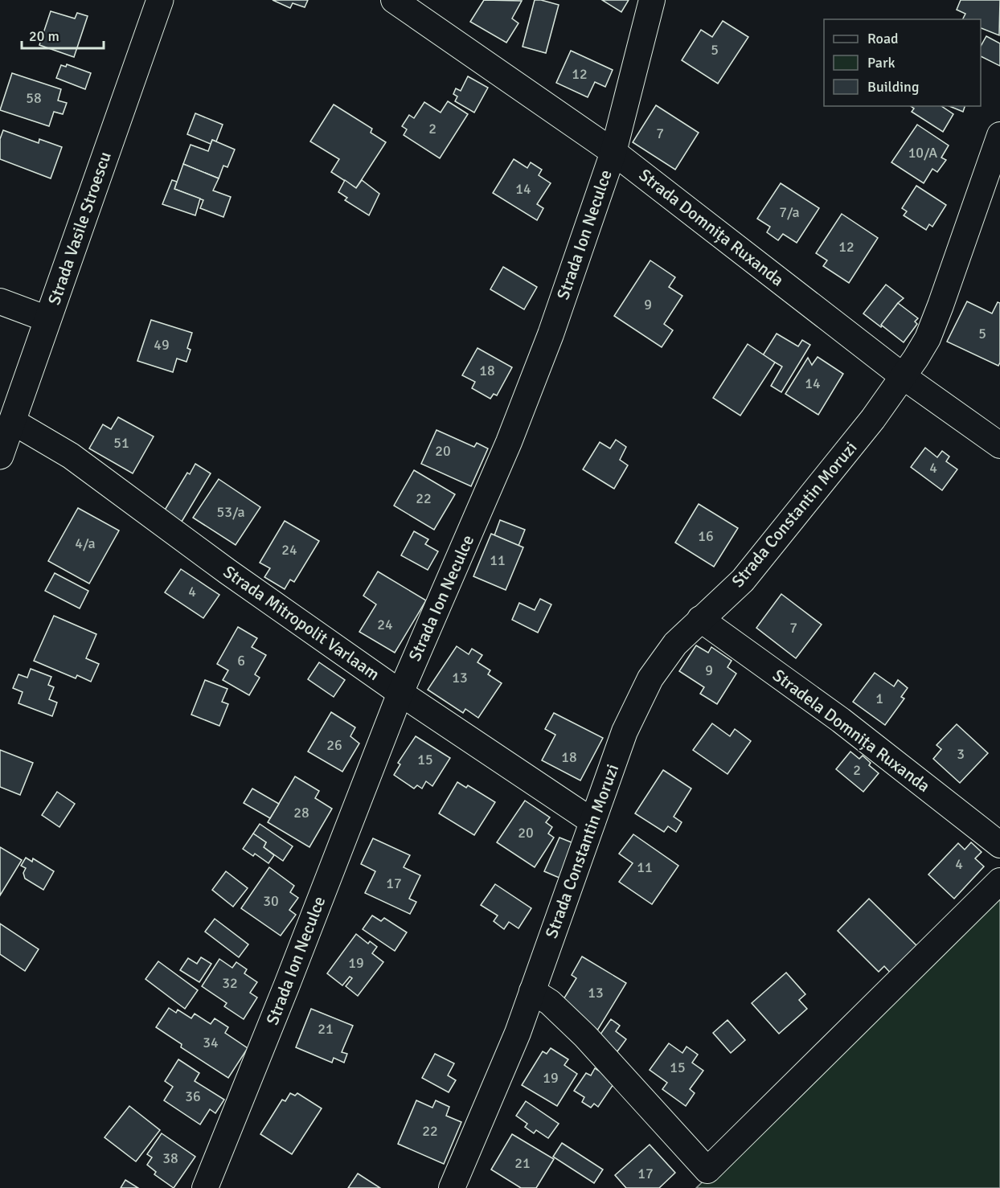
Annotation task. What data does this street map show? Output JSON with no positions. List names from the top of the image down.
{
  "streets": {
    "main road": ["Strada Vasile Stroescu"],
    "street": [
      "Strada Domnița Ruxanda",
      "Strada Ion Neculce",
      "Strada Constantin Moruzi",
      "Strada Mitropolit Varlaam",
      "Stradela Domnița Ruxanda"
    ]
  },
  "crossings": [
    ["Strada Domnița Ruxanda", "Strada Ion Neculce"],
    ["Strada Domnița Ruxanda", "Strada Constantin Moruzi"],
    ["Strada Vasile Stroescu", "Strada Mitropolit Varlaam"],
    ["Strada Ion Neculce", "Strada Mitropolit Varlaam"],
    ["Strada Constantin Moruzi", "Strada Mitropolit Varlaam"],
    ["Strada Constantin Moruzi", "Stradela Domnița Ruxanda"]
  ],
  "house_numbers": [
    "5",
    "12",
    "58",
    "2",
    "7",
    "10/A",
    "14",
    "7/a",
    "12",
    "9",
    "5",
    "49",
    "18",
    "14",
    "51",
    "20",
    "4",
    "22",
    "53/a",
    "16",
    "4/a",
    "24",
    "11",
    "4",
    "24",
    "7",
    "6",
    "9",
    "13",
    "1",
    "26",
    "3",
    "18",
    "15",
    "2",
    "28",
    "20",
    "4",
    "11",
    "17",
    "30",
    "19",
    "32",
    "13",
    "21",
    "34",
    "15",
    "19",
    "36",
    "22",
    "38",
    "21",
    "17"
  ],
  "legend": ["Road", "Park", "Building"],
  "scale_bar": "20 m"
}
